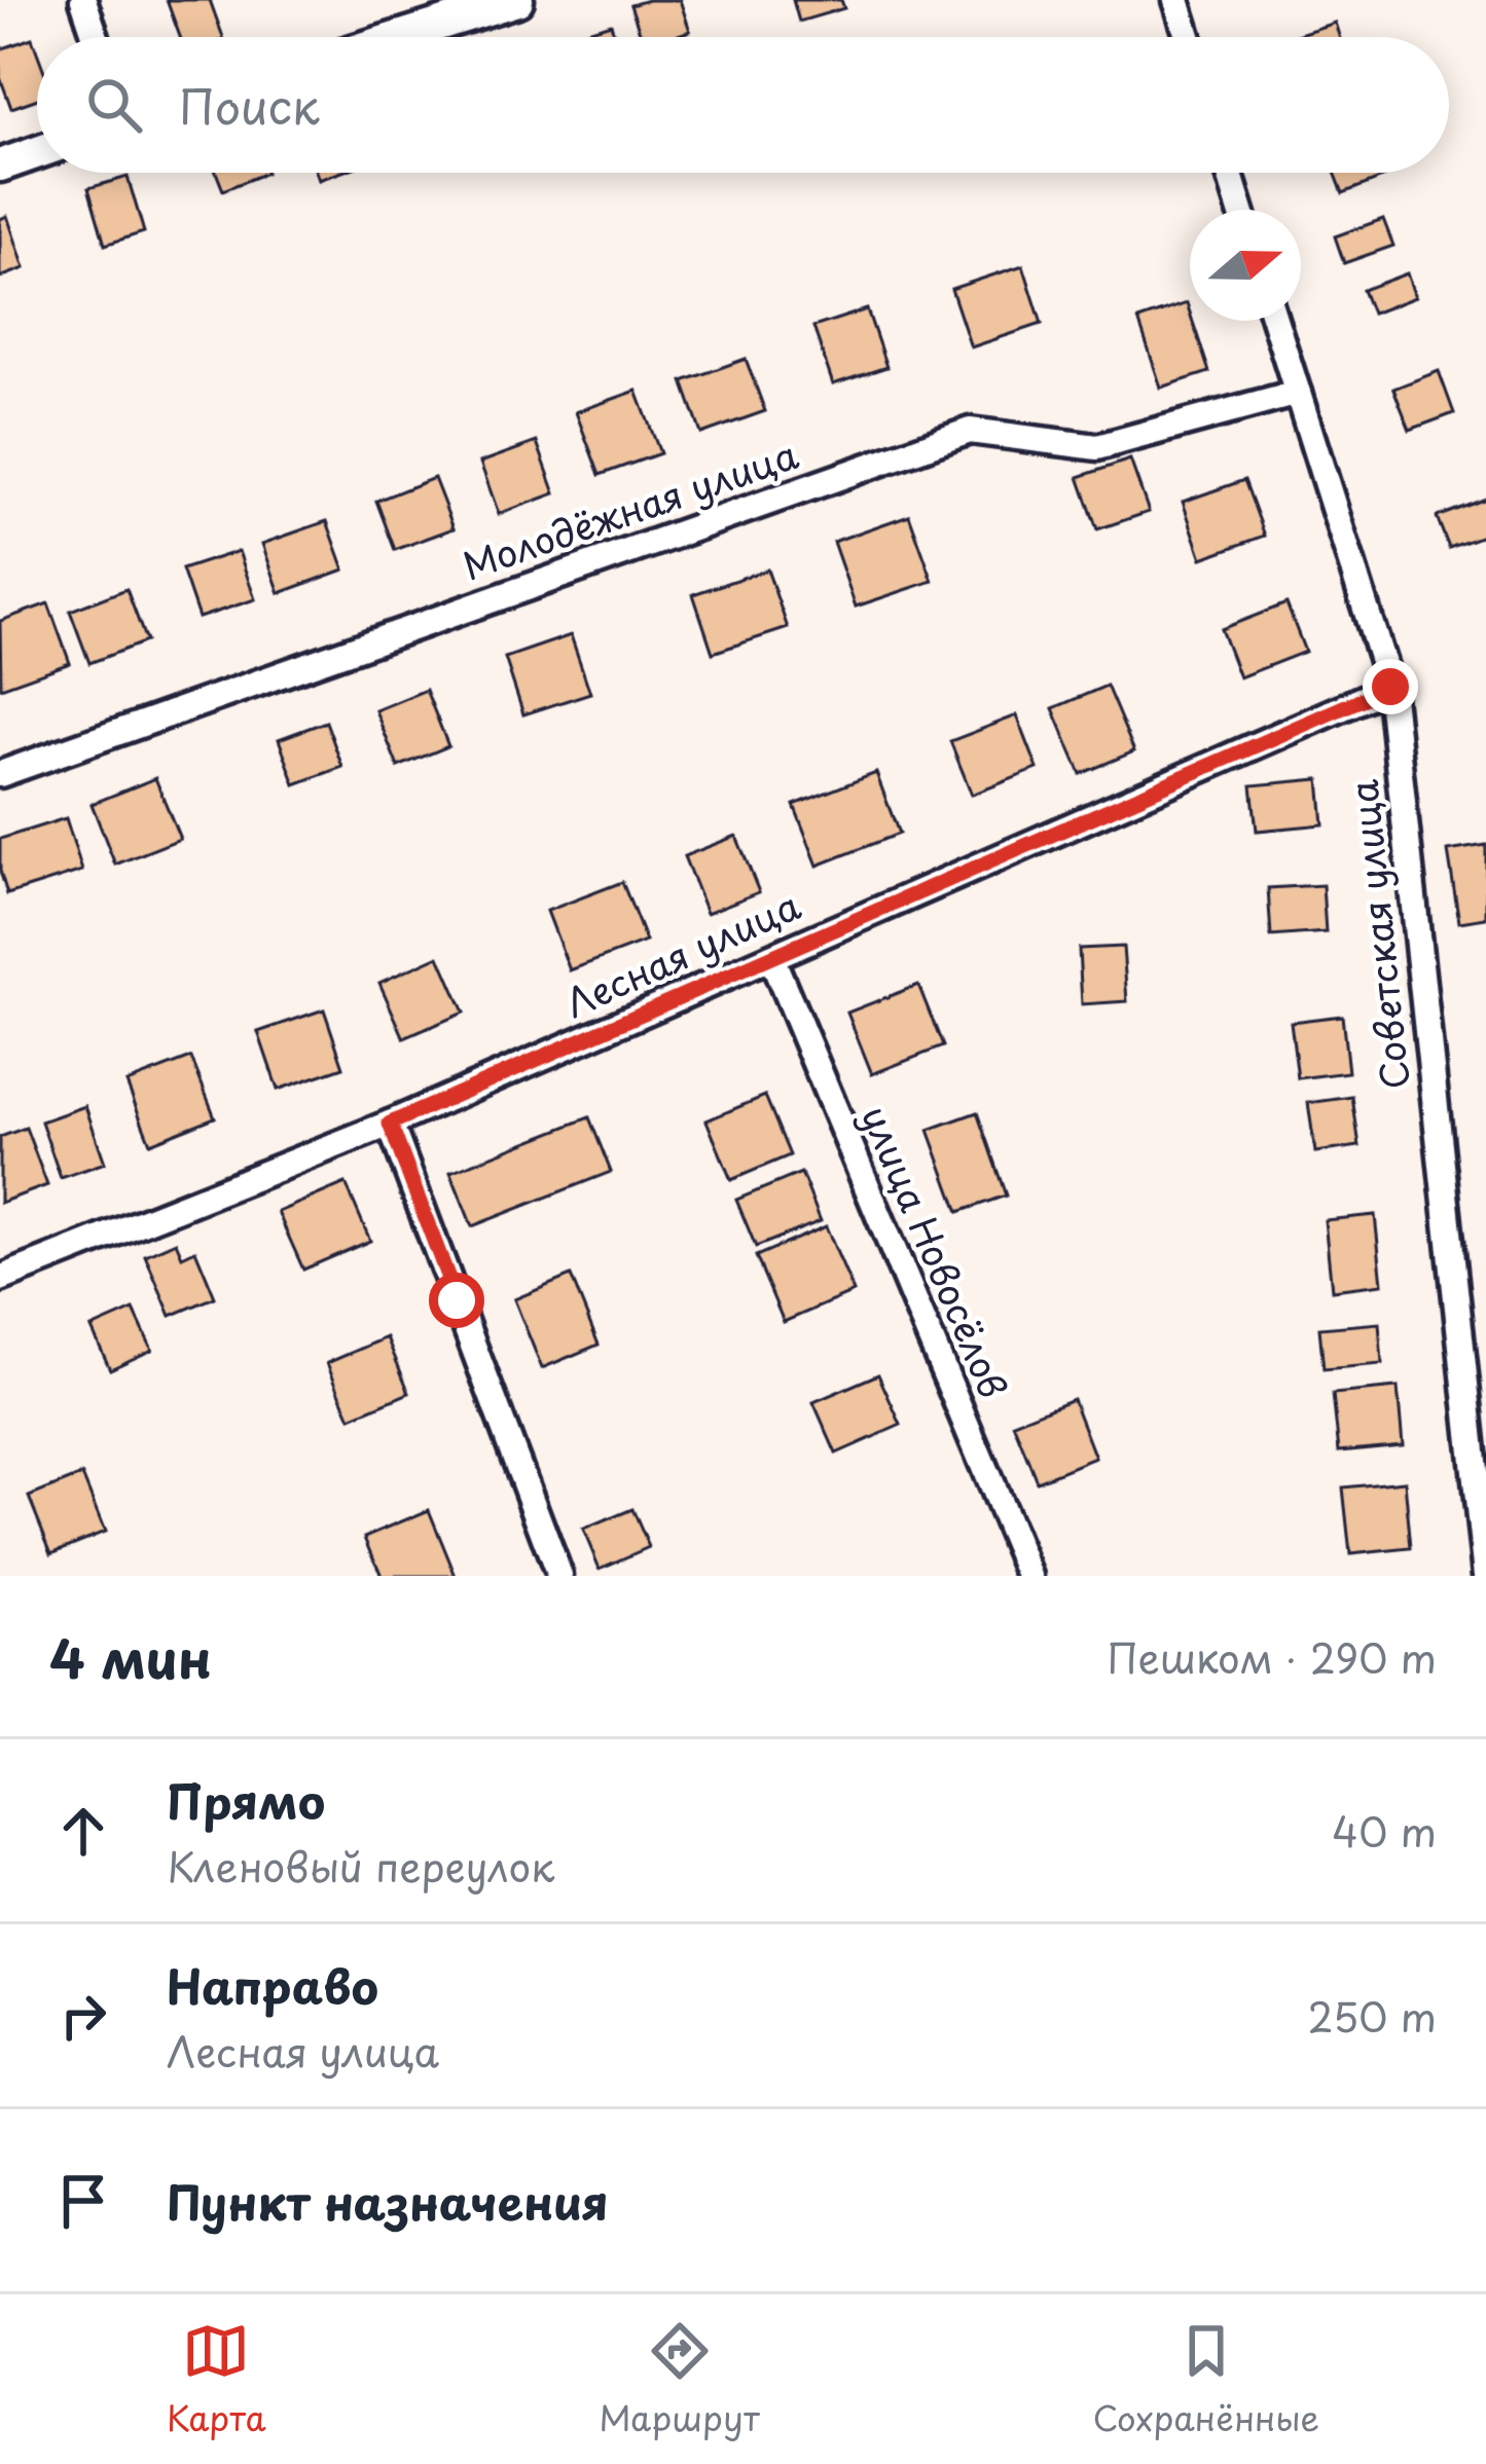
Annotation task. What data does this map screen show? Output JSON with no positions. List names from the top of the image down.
{
  "streets": {
    "street": [
      "Молодёжная улица",
      "Советская улица",
      "Лесная улица",
      "улица Новосёлов"
    ]
  },
  "crossings": [
    ["Молодёжная улица", "Советская улица"],
    ["Советская улица", "Лесная улица"],
    ["Лесная улица", "улица Новосёлов"]
  ],
  "north": "right",
  "page": {
    "search": "Поиск",
    "heading": ["4 мин", "Пешком · 290 m"],
    "list": [
      ["Прямо", "Кленовый переулок", "40 m"],
      ["Направо", "Лесная улица", "250 m"],
      "Пункт назначения"
    ],
    "nav": ["Карта", "Маршрут", "Сохранённые"]
  }
}
